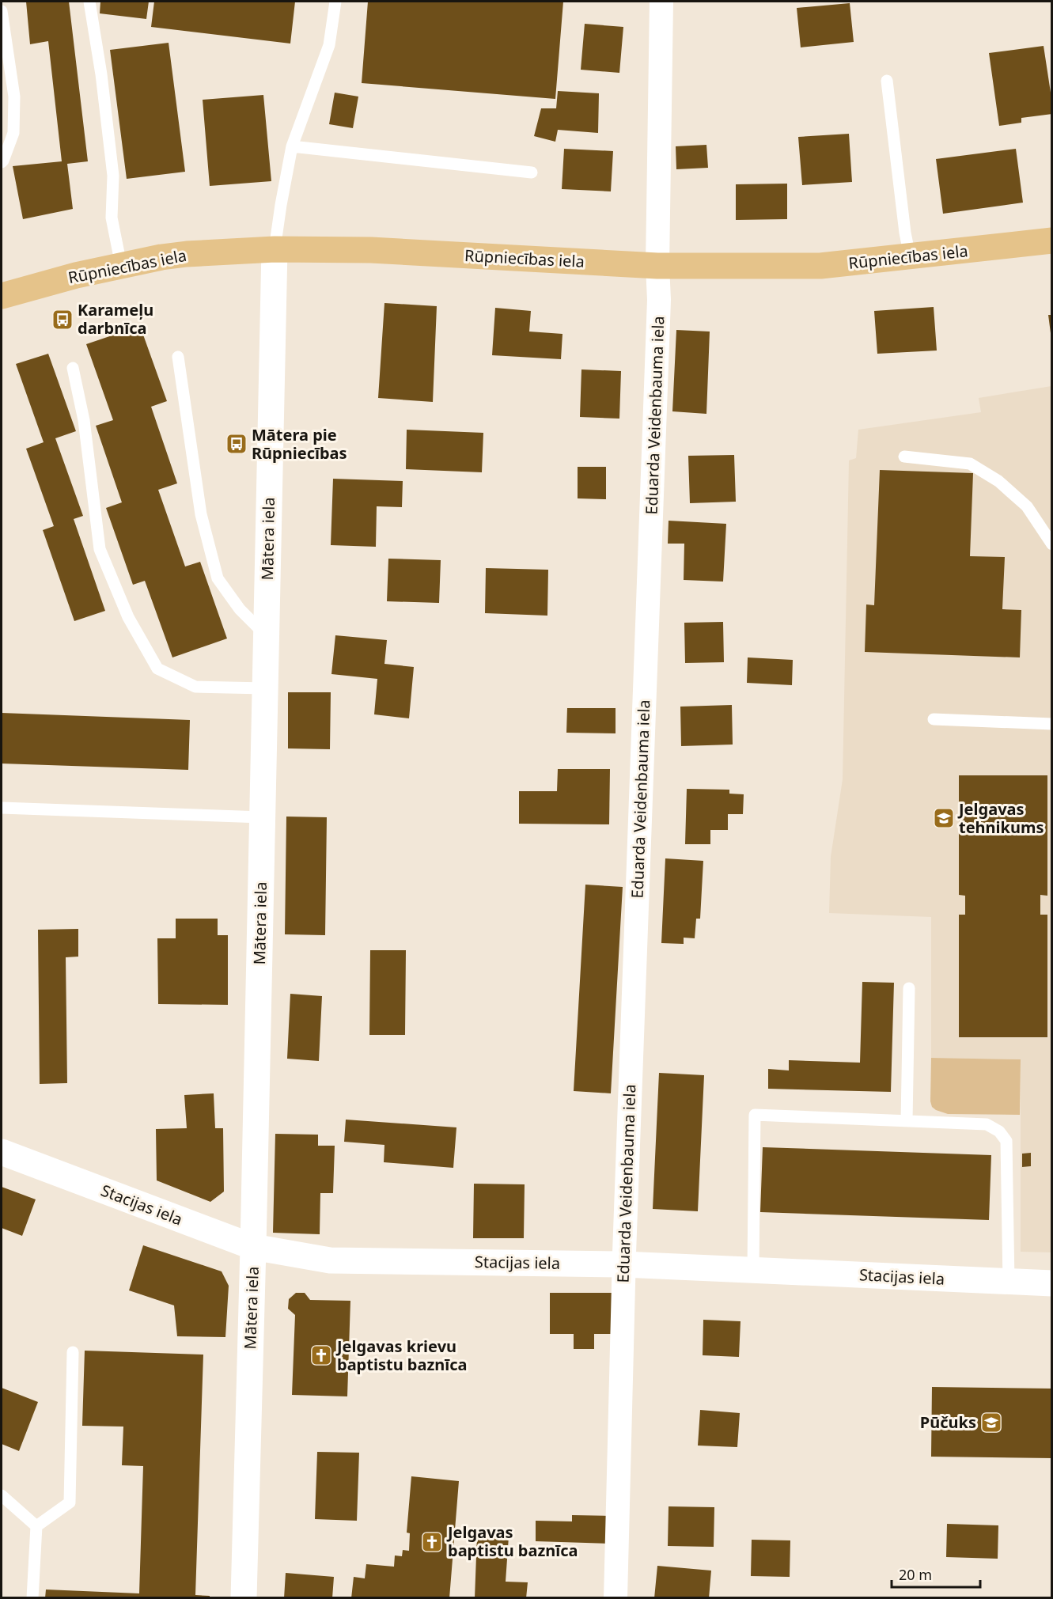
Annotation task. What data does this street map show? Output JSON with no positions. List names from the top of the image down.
{
  "streets": {
    "main road": ["Rūpniecības iela"],
    "street": ["Eduarda Veidenbauma iela", "Mātera iela", "Stacijas iela"]
  },
  "crossings": [
    ["Rūpniecības iela", "Eduarda Veidenbauma iela"],
    ["Rūpniecības iela", "Mātera iela"],
    ["Eduarda Veidenbauma iela", "Stacijas iela"],
    ["Mātera iela", "Stacijas iela"]
  ],
  "places": {
    "bus stop": ["Karameļu darbnīca", "Mātera pie Rūpniecības"],
    "school or university": ["Jelgavas tehnikums", "Pūčuks"],
    "church": ["Jelgavas krievu baptistu baznīca", "Jelgavas baptistu baznīca"]
  },
  "scale_bar": "20 m"
}
